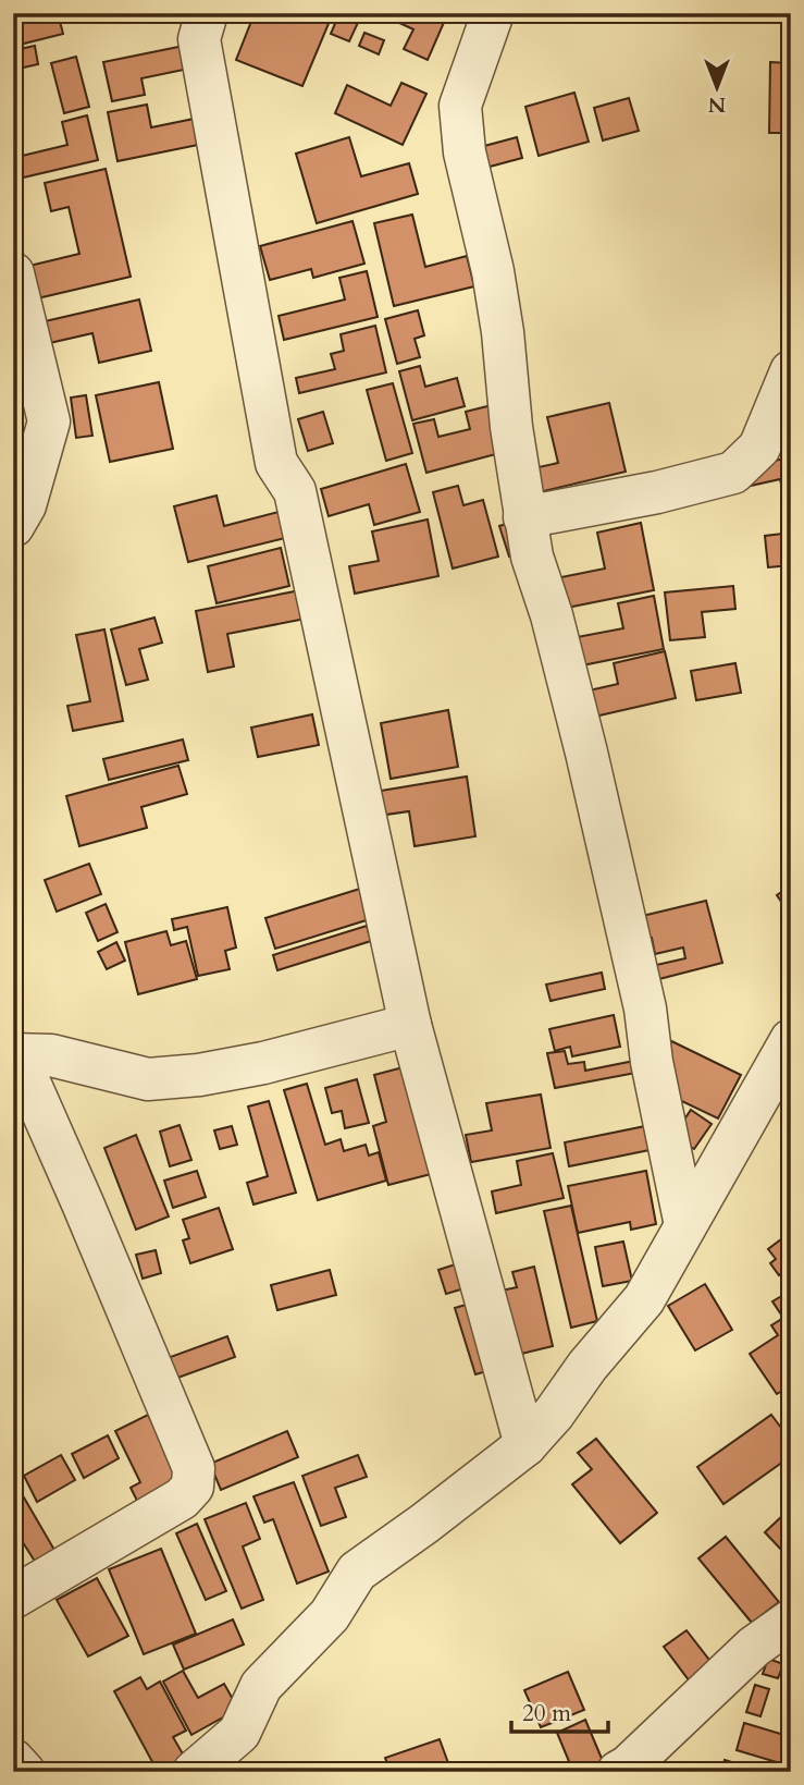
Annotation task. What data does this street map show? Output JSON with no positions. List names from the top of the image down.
{
  "scale_bar": "20 m",
  "north": "bottom"
}
